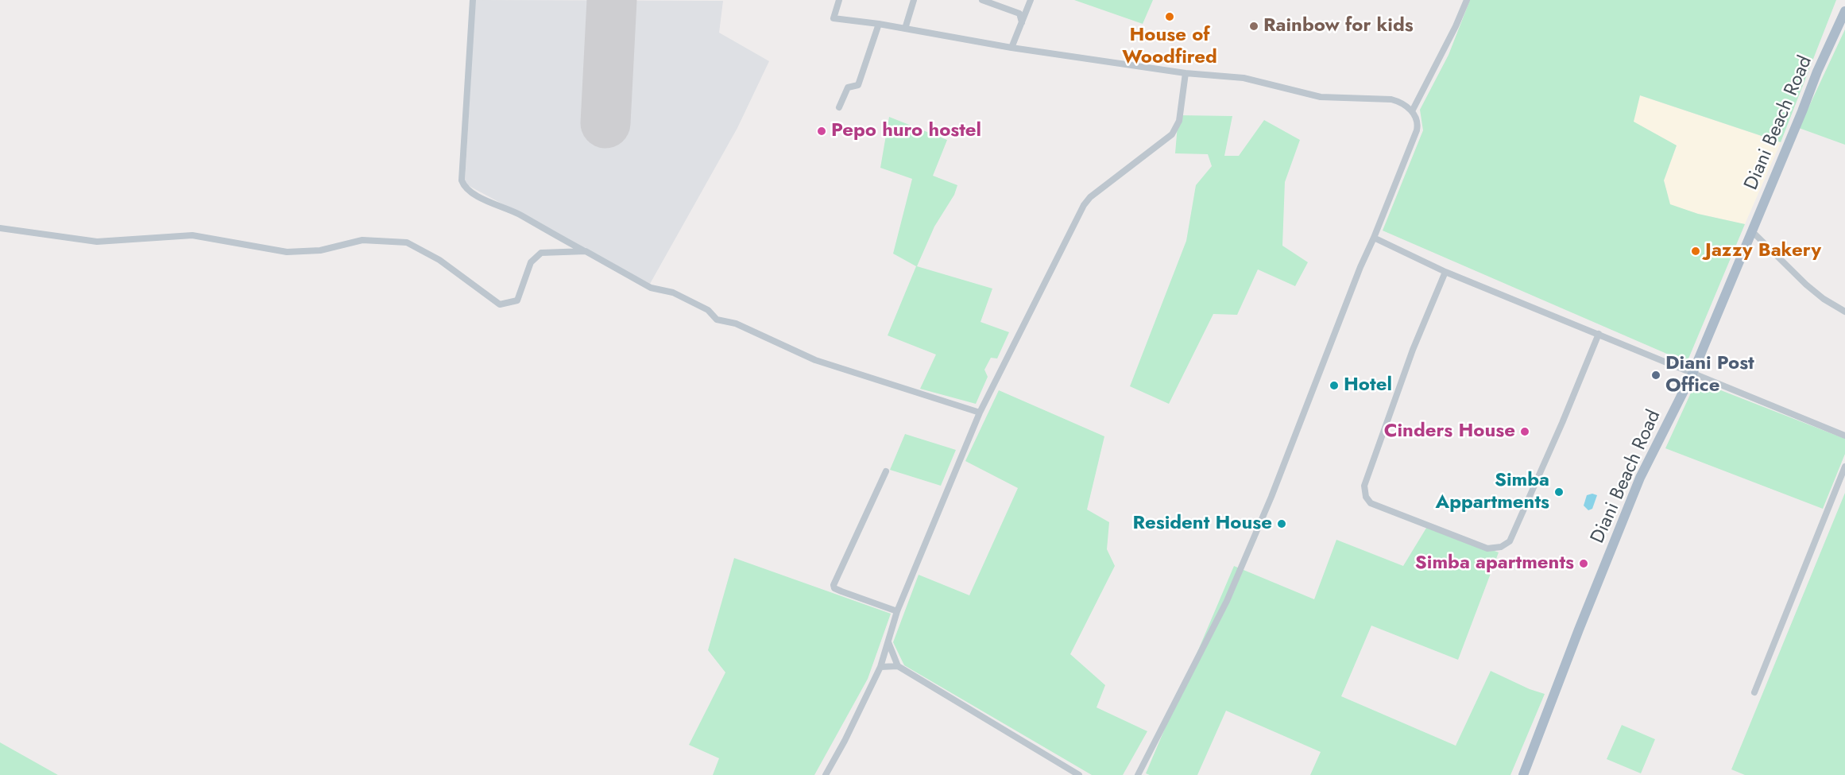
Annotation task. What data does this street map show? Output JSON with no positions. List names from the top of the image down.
{
  "streets": {
    "main road": ["Diani Beach Road"]
  },
  "places": [
    "House of Woodfired",
    "Rainbow for kids",
    "Pepo huro hostel",
    "Jazzy Bakery",
    "Diani Post Office",
    "Hotel",
    "Cinders House",
    "Simba Appartments",
    "Resident House",
    "Simba apartments"
  ]
}
